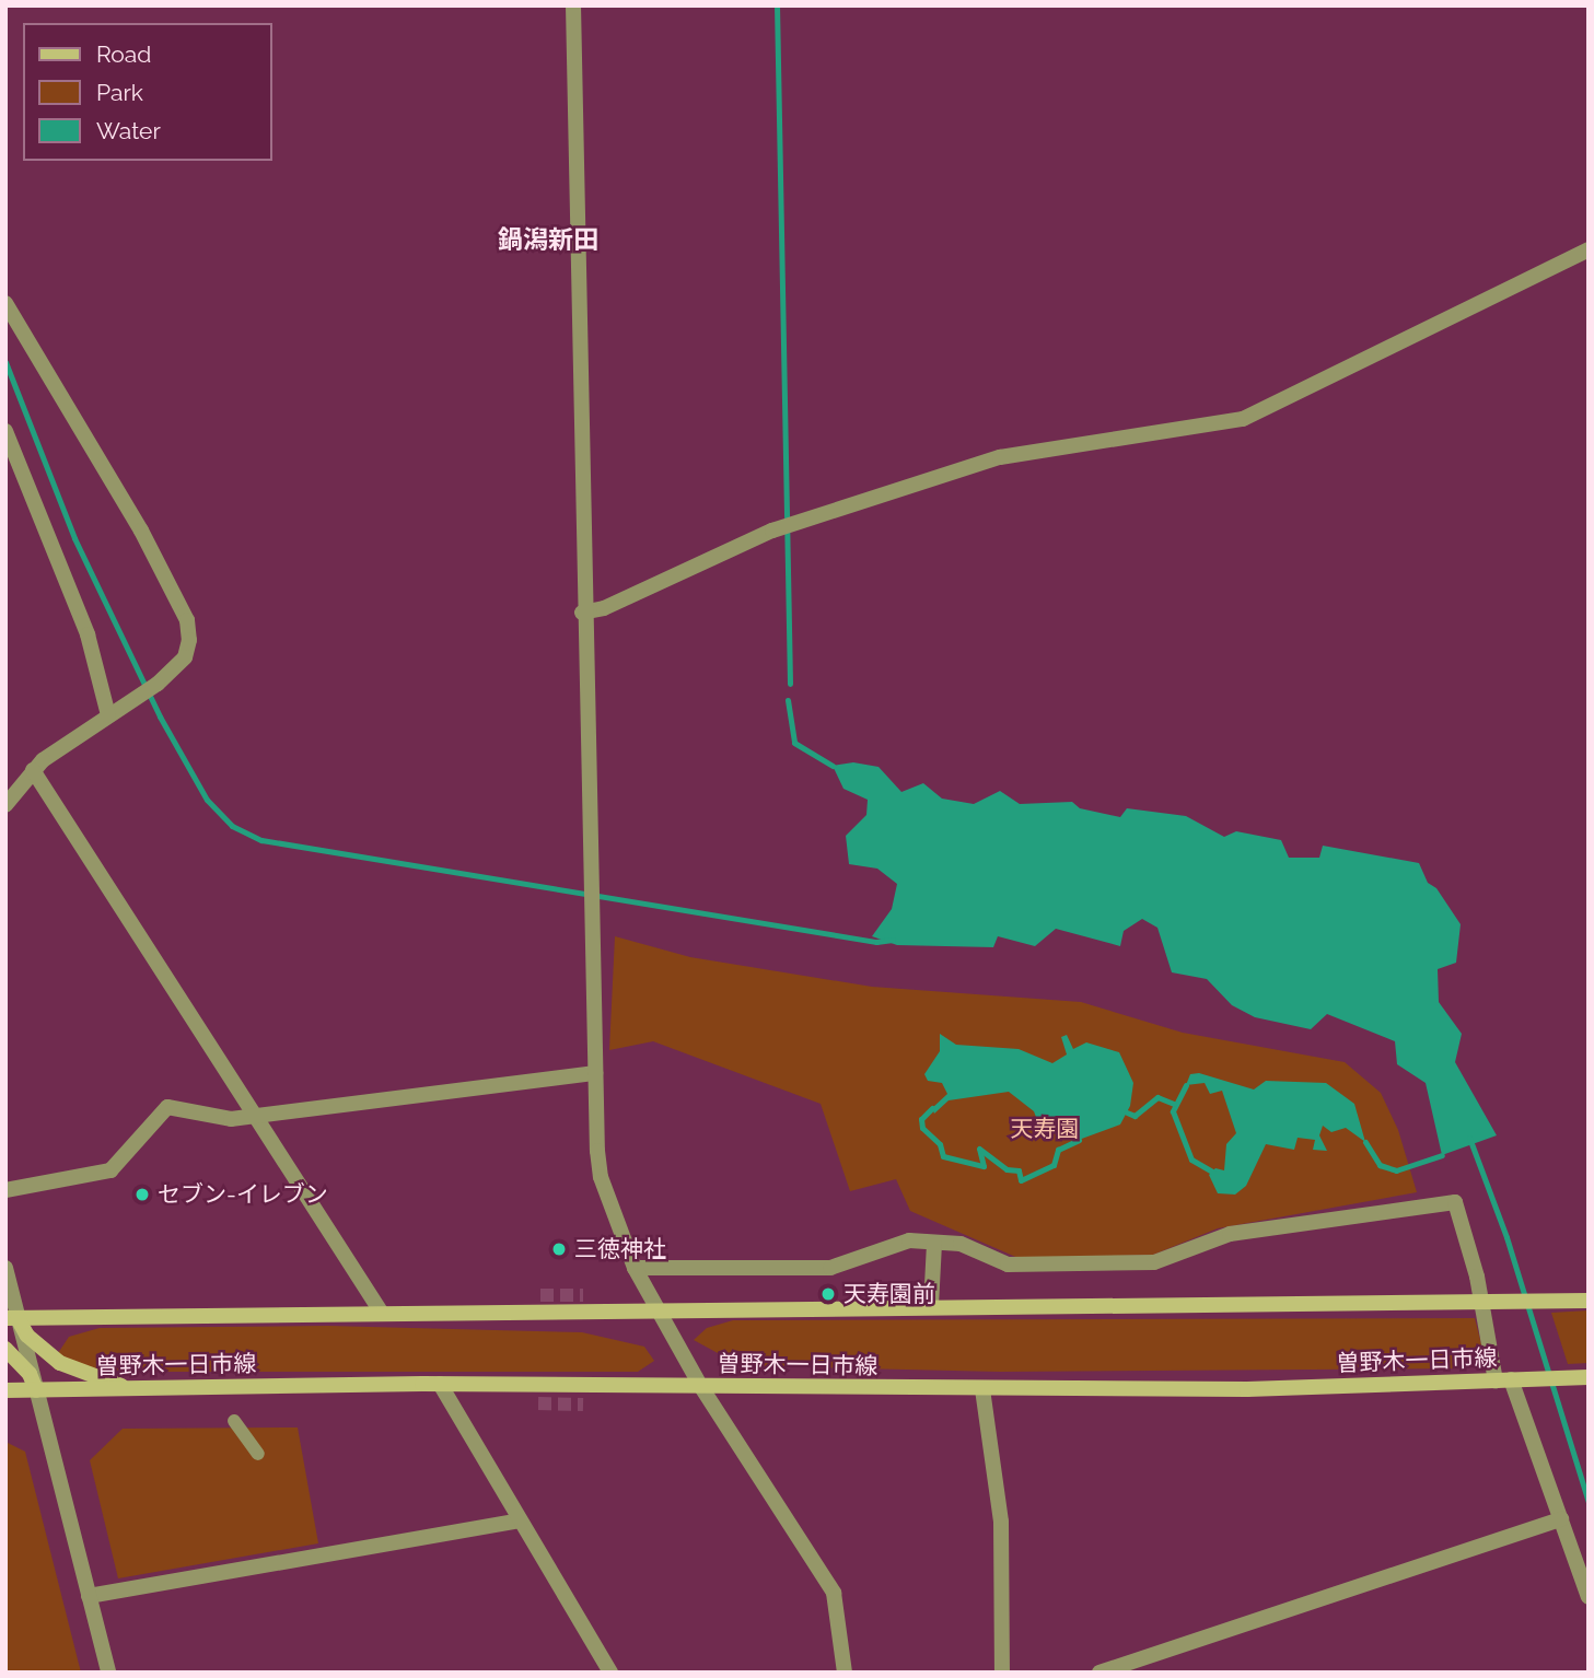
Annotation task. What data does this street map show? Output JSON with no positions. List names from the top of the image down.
{
  "streets": {
    "main road": ["曽野木一日市線"]
  },
  "districts": ["鍋潟新田"],
  "parks": ["天寿園"],
  "places": ["セブン-イレブン", "三徳神社", "天寿園前"],
  "legend": ["Road", "Park", "Water"]
}
